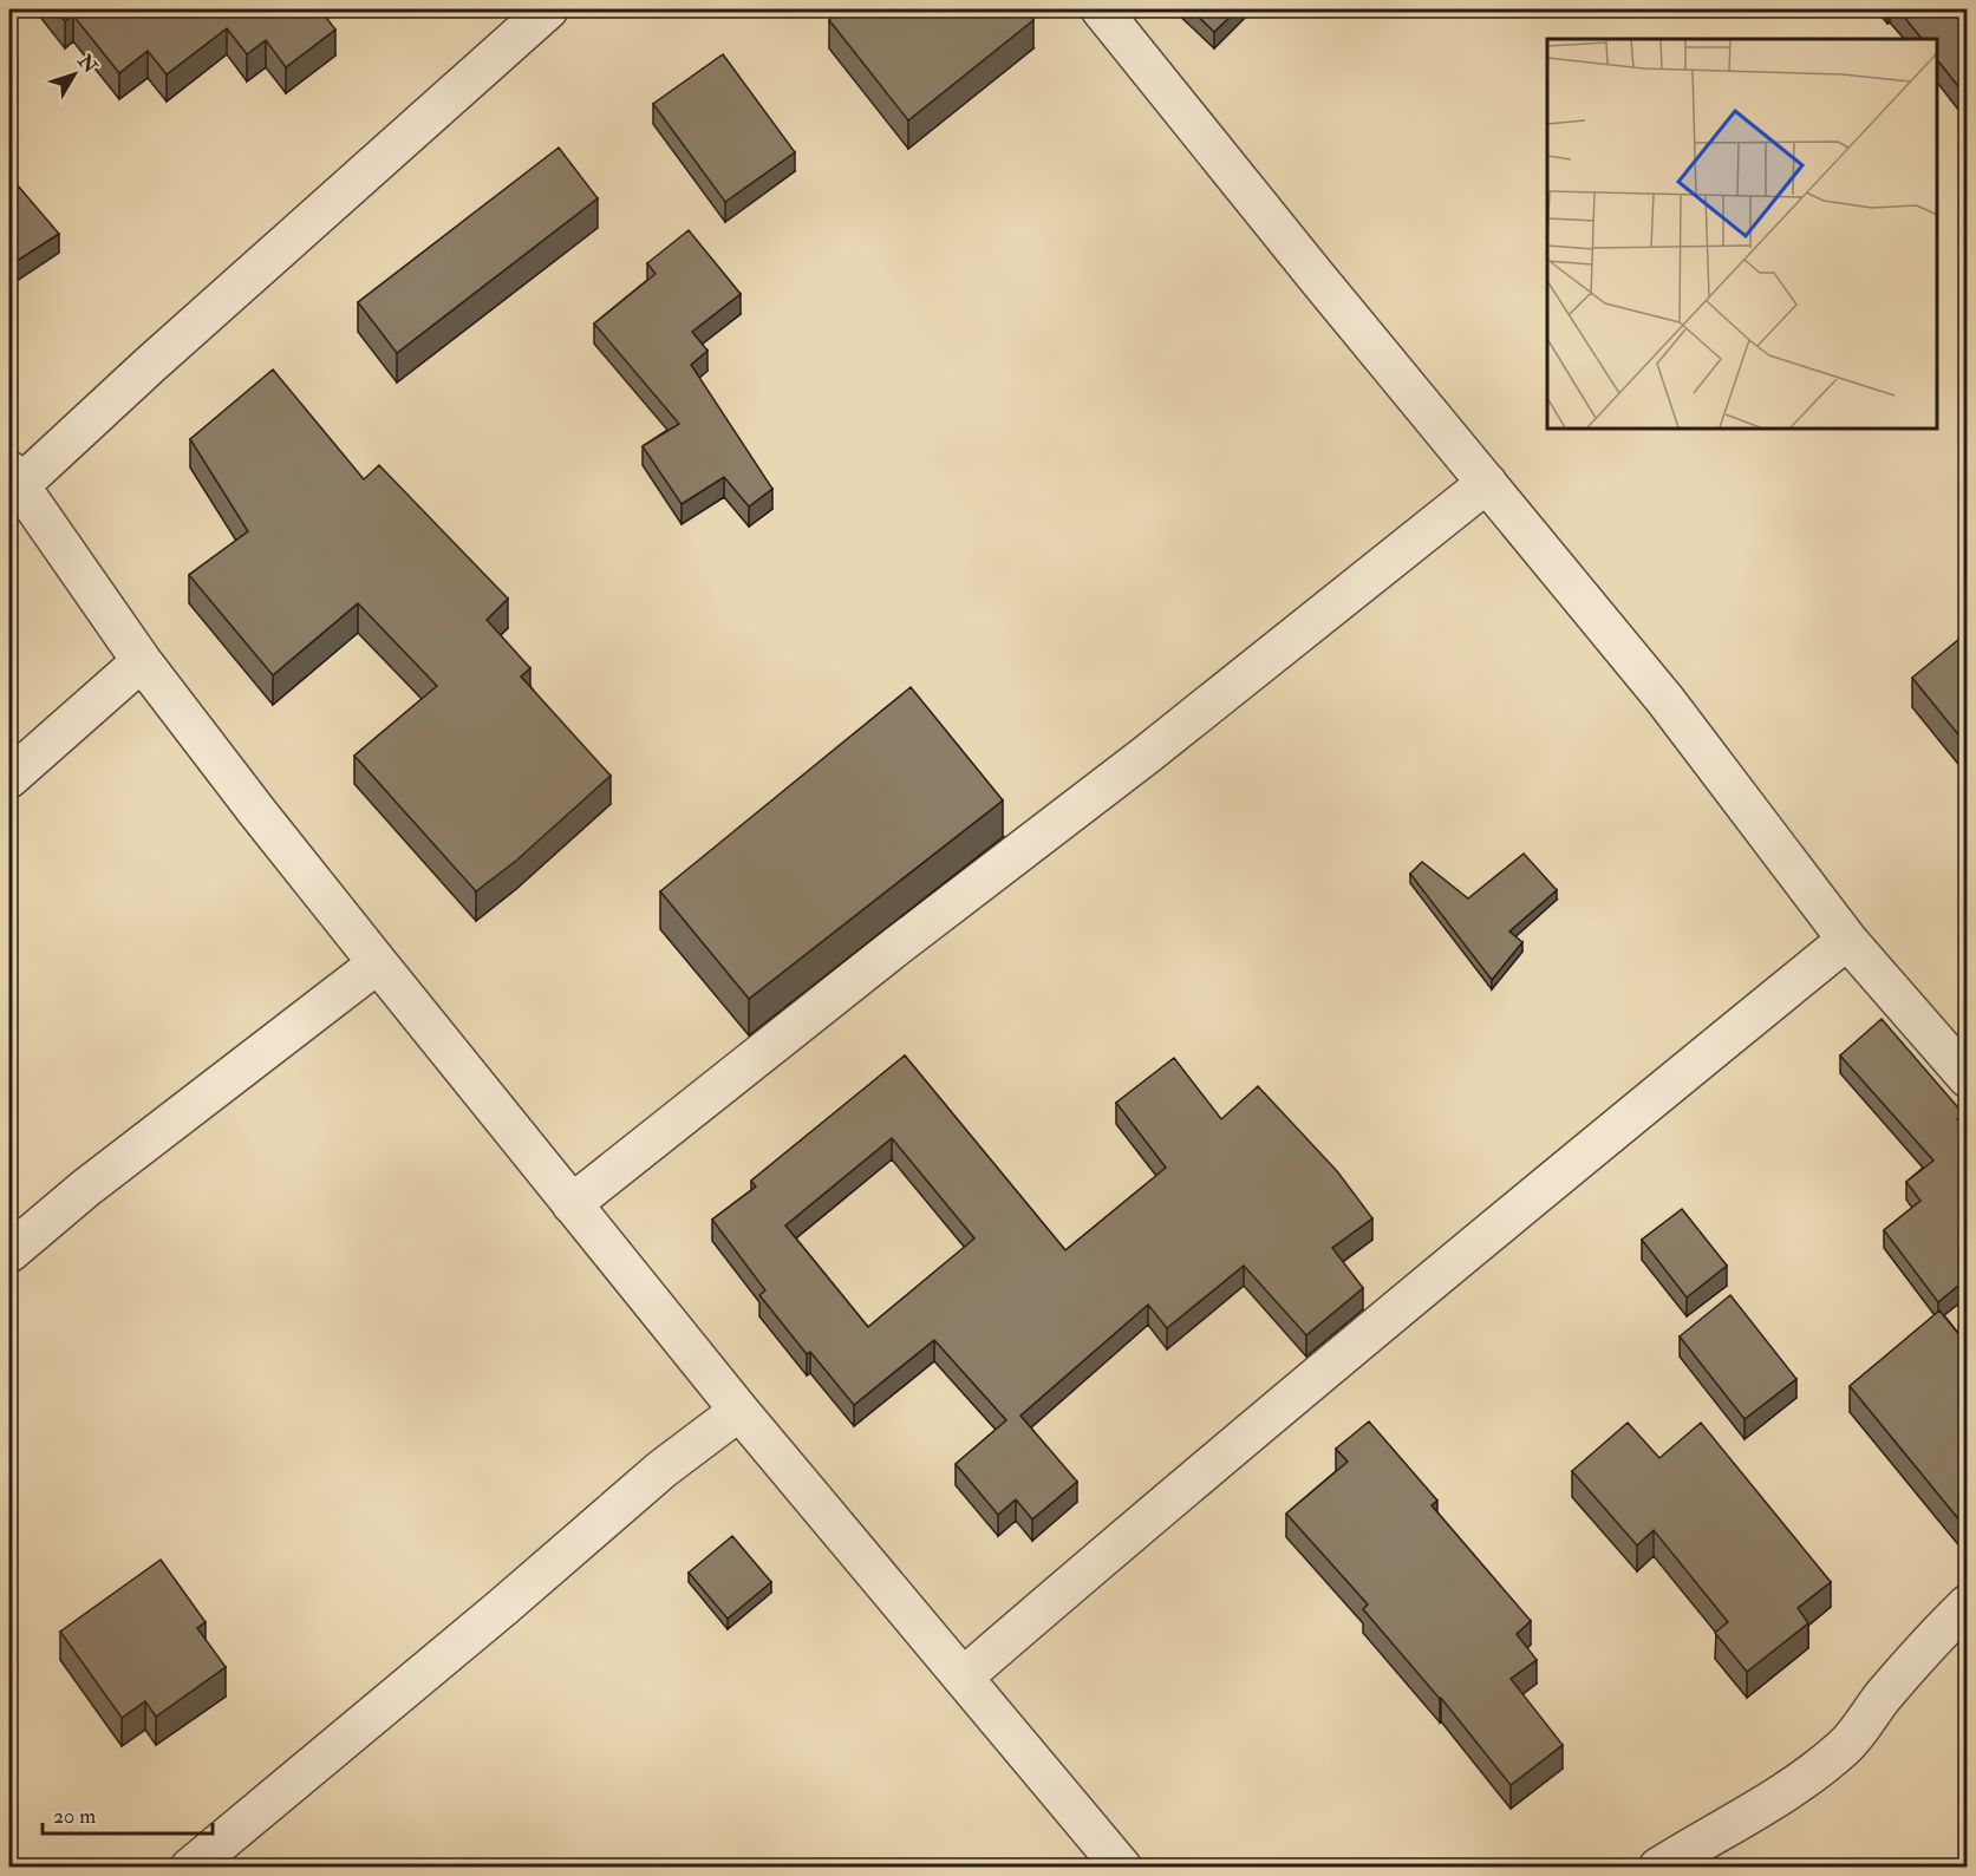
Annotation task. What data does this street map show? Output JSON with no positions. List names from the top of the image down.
{
  "scale_bar": "20 m",
  "north": "top right"
}
